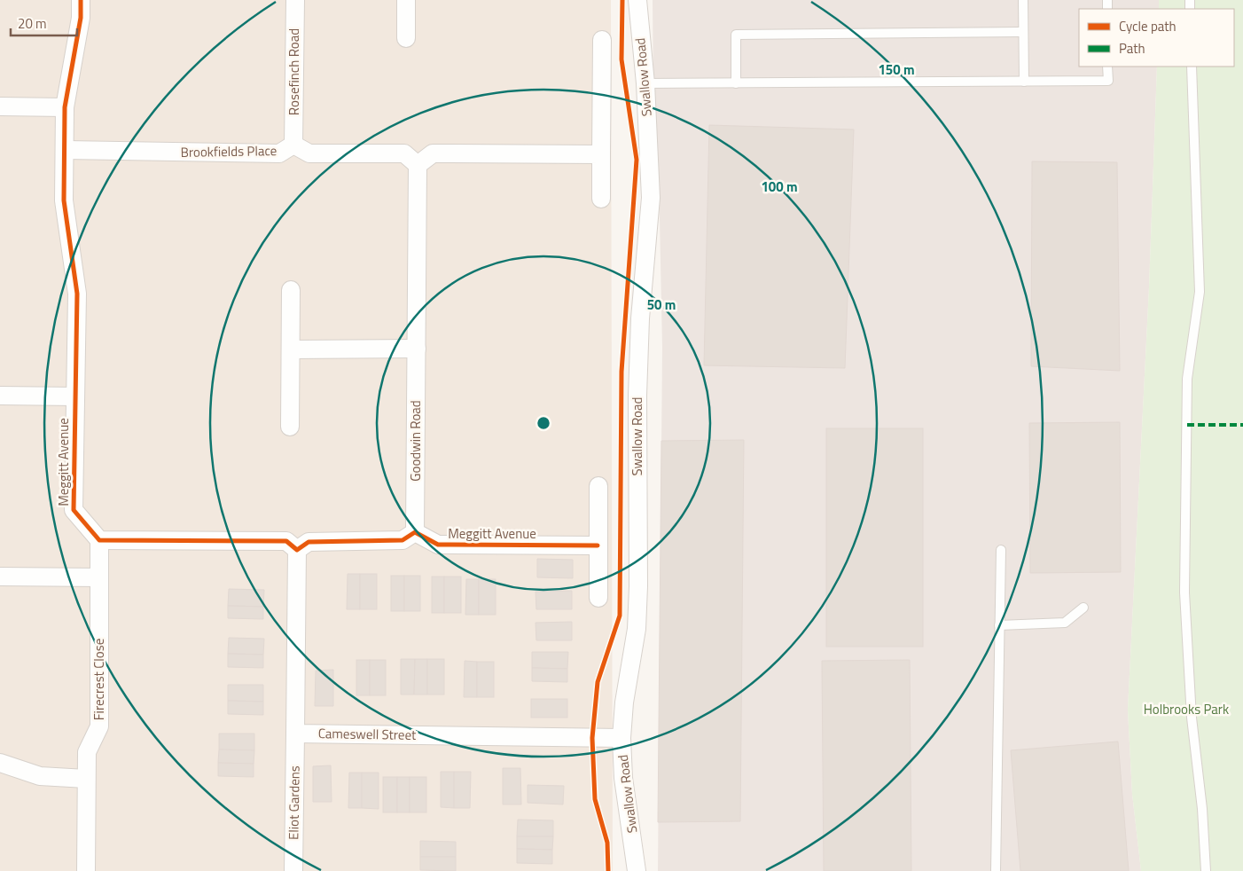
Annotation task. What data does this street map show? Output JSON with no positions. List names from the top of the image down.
{
  "streets": {
    "street": [
      "Rosefinch Road",
      "Swallow Road",
      "Brookfields Place",
      "Goodwin Road",
      "Meggitt Avenue",
      "Firecrest Close",
      "Cameswell Street",
      "Eliot Gardens"
    ]
  },
  "crossings": [
    ["Rosefinch Road", "Brookfields Place"],
    ["Swallow Road", "Cameswell Street"],
    ["Brookfields Place", "Goodwin Road"],
    ["Brookfields Place", "Meggitt Avenue"],
    ["Goodwin Road", "Meggitt Avenue"],
    ["Meggitt Avenue", "Firecrest Close"],
    ["Cameswell Street", "Eliot Gardens"]
  ],
  "parks": ["Holbrooks Park"],
  "legend": ["Cycle path", "Path"],
  "scale_bar": "20 m",
  "rings": ["150 m", "100 m", "50 m"]
}
